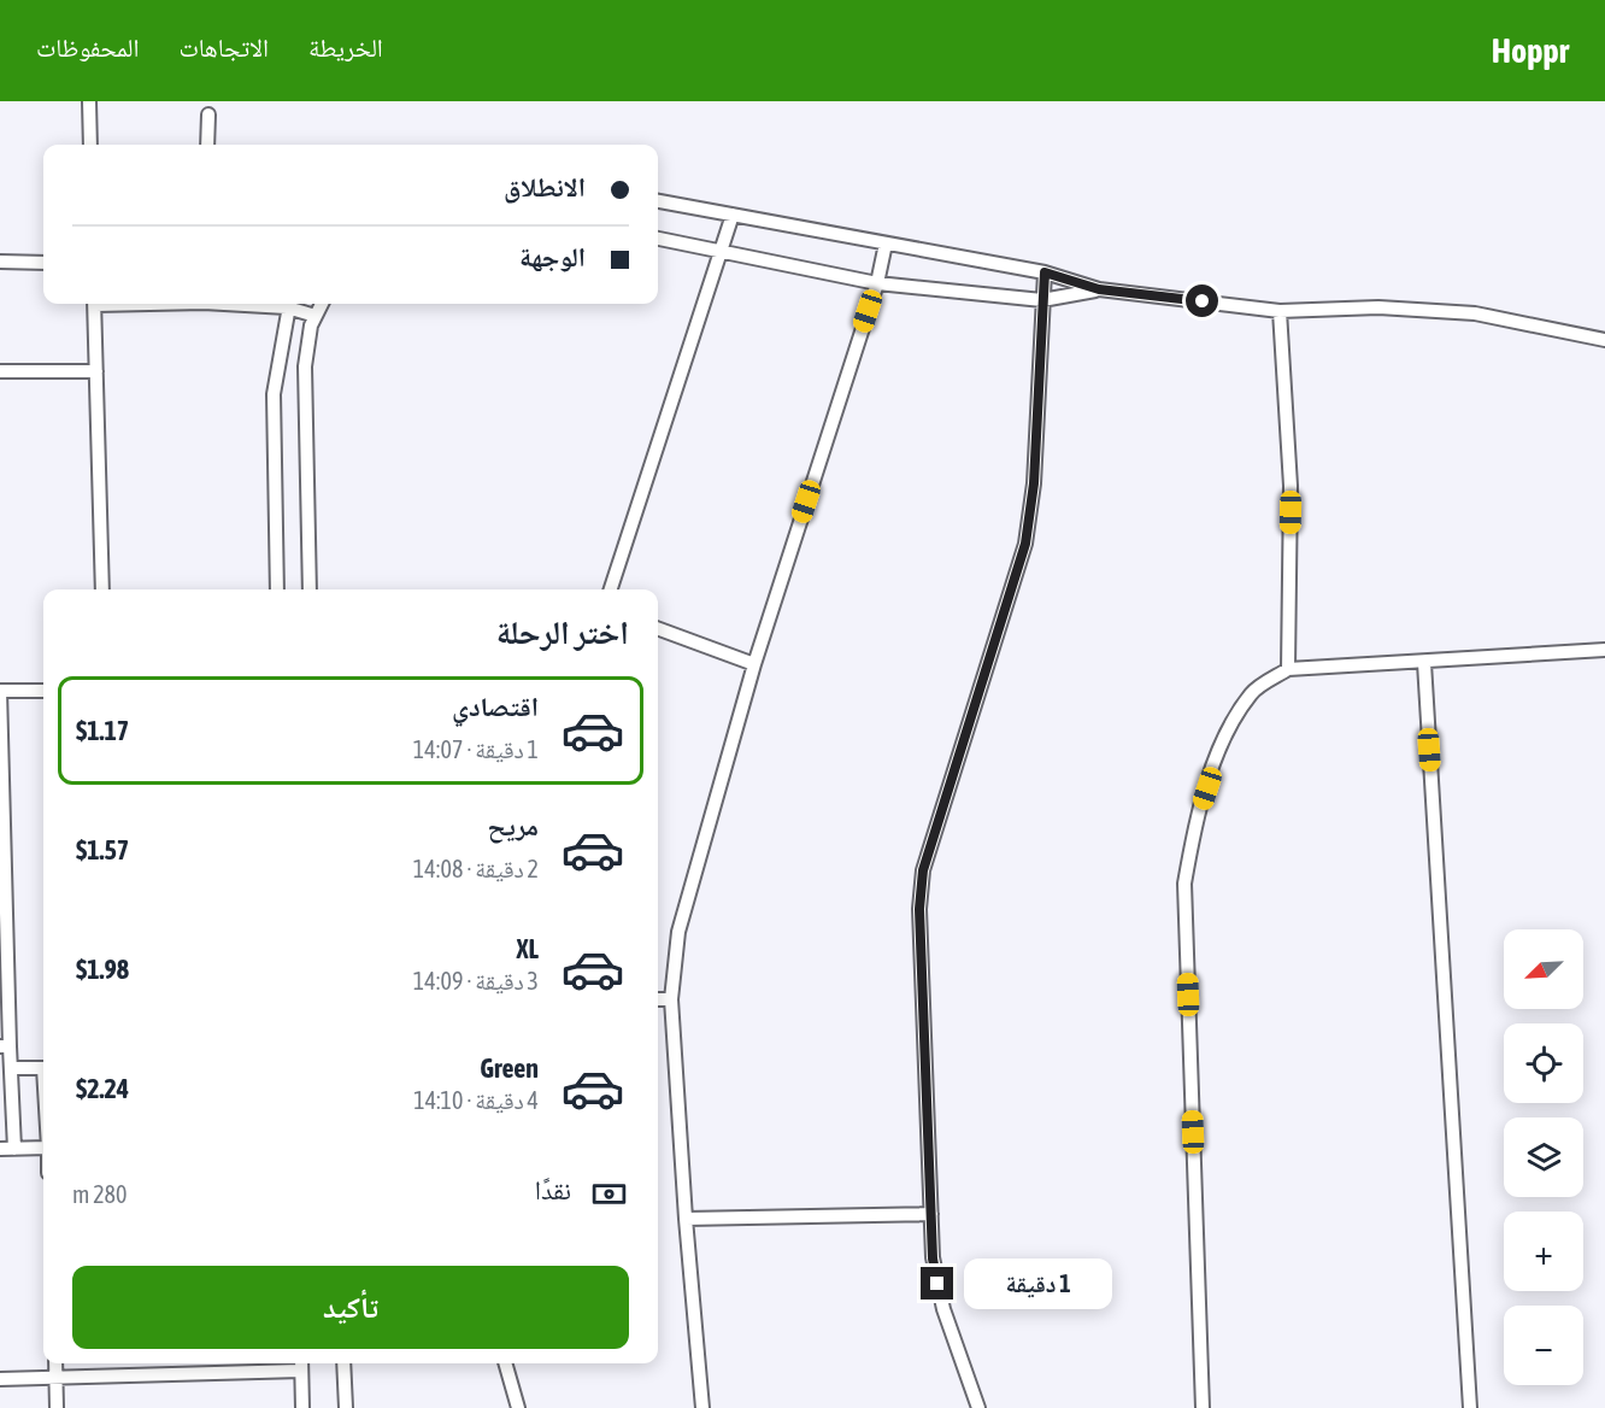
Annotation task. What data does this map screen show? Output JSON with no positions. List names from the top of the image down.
{
  "north": "bottom left",
  "page": {
    "header": "Hoppr",
    "nav": ["الخريطة", "الاتجاهات", "المحفوظات"],
    "banner": ["الانطلاق", "الوجهة"],
    "heading": "اختر الرحلة",
    "list": [
      {
        "name": "اقتصادي",
        "note": "1 دقيقة · 14:07",
        "value": "$1.17"
      },
      {
        "name": "مريح",
        "note": "2 دقيقة · 14:08",
        "value": "$1.57"
      },
      {
        "name": "XL",
        "note": "3 دقيقة · 14:09",
        "value": "$1.98"
      },
      {
        "name": "Green",
        "note": "4 دقيقة · 14:10",
        "value": "$2.24"
      }
    ],
    "map_buttons": ["+", "−"],
    "pay": ["نقدًا", "280 m"],
    "buttons": "تأكيد",
    "bubble": "1 دقيقة"
  }
}
